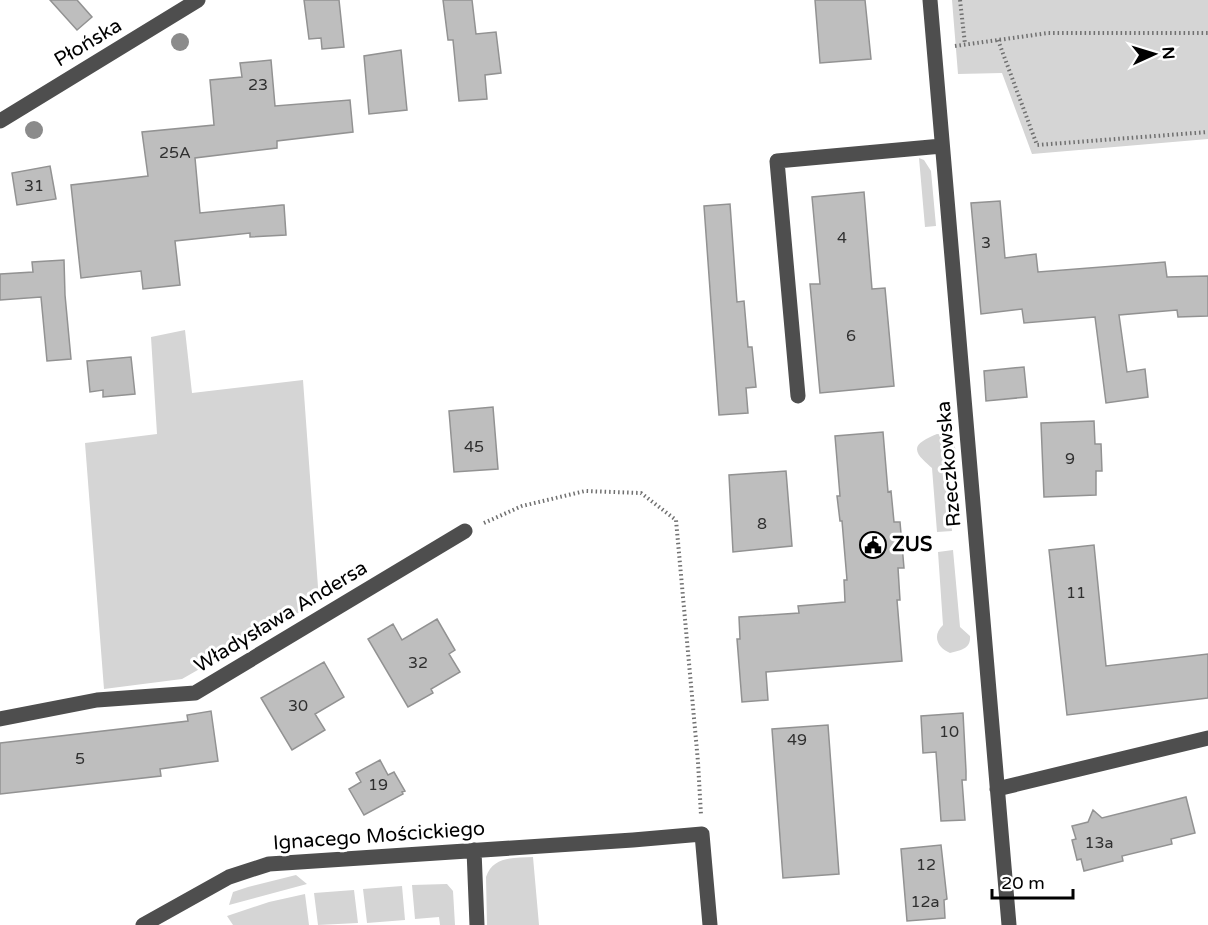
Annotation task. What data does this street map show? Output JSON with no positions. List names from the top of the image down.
{
  "streets": {
    "street": [
      "Płońska",
      "Rzeczkowska",
      "Władysława Andersa",
      "Ignacego Mościckiego"
    ]
  },
  "places": {
    "public building": ["ZUS"]
  },
  "house_numbers": [
    "23",
    "25A",
    "31",
    "4",
    "3",
    "6",
    "45",
    "9",
    "8",
    "11",
    "32",
    "30",
    "10",
    "49",
    "5",
    "19",
    "13a",
    "12",
    "12a"
  ],
  "scale_bar": "20 m",
  "north": "right"
}
